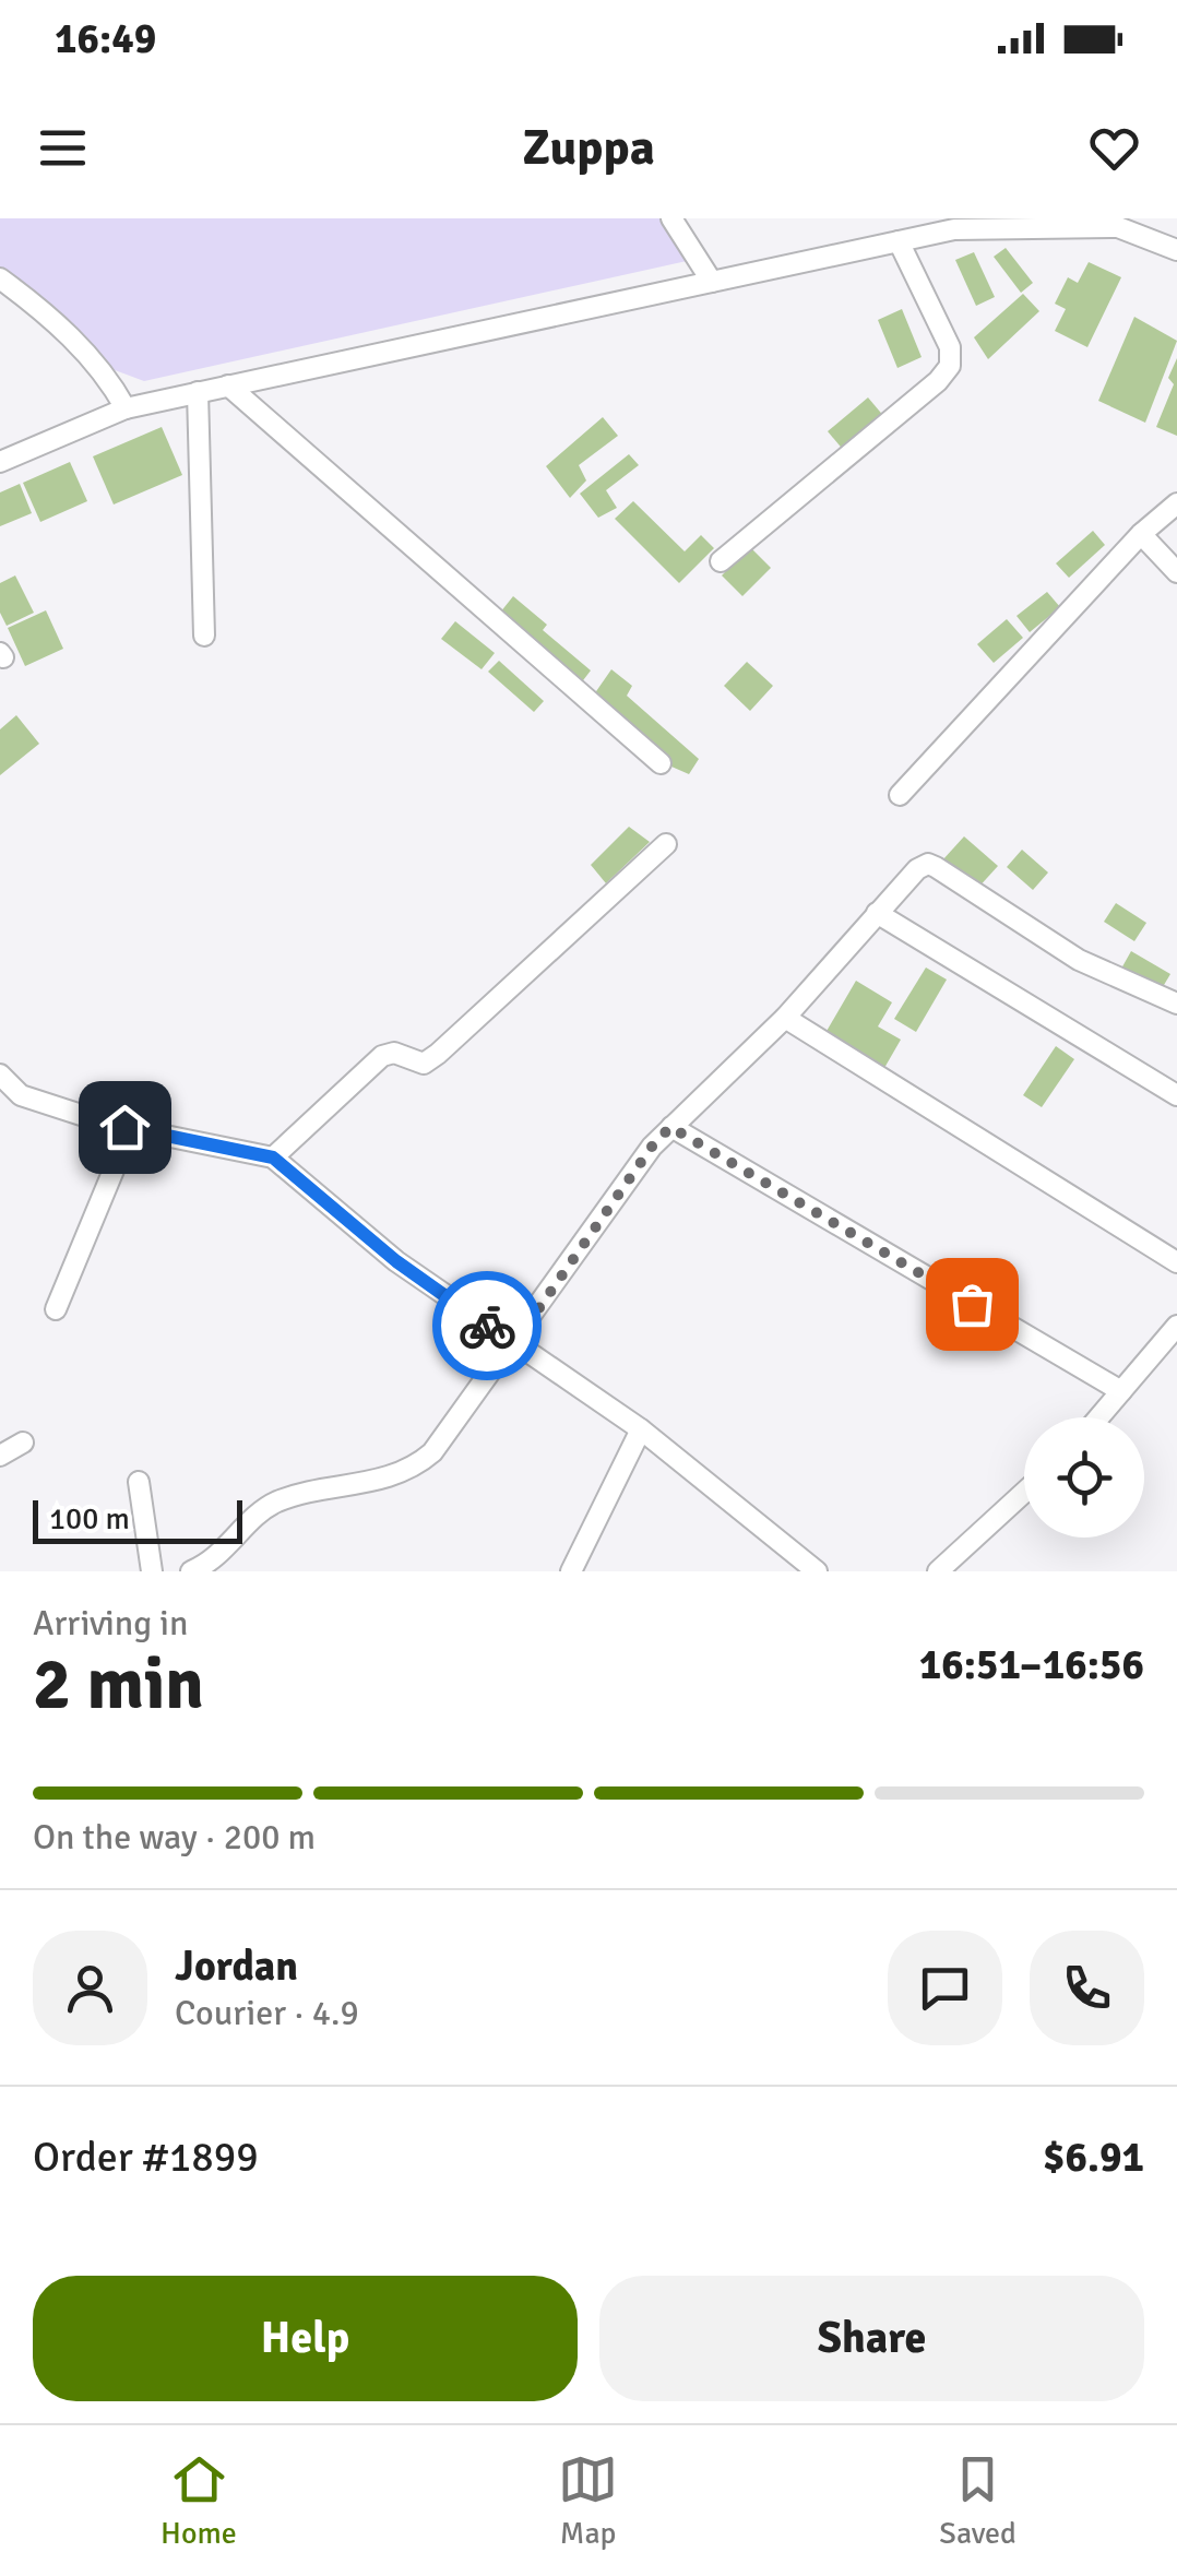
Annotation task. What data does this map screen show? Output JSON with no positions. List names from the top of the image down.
{
  "scale_bar": "100 m",
  "page": {
    "status": "16:49",
    "header": "Zuppa",
    "scale": "100 m",
    "heading": ["2 min", "Arriving in", "16:51–16:56"],
    "panel": [
      "Jordan",
      "Courier · 4.9",
      "Order #1899",
      "$6.91"
    ],
    "bar": "On the way · 200 m",
    "buttons": ["Help", "Share"],
    "tabs": ["Home", "Map", "Saved"]
  }
}
